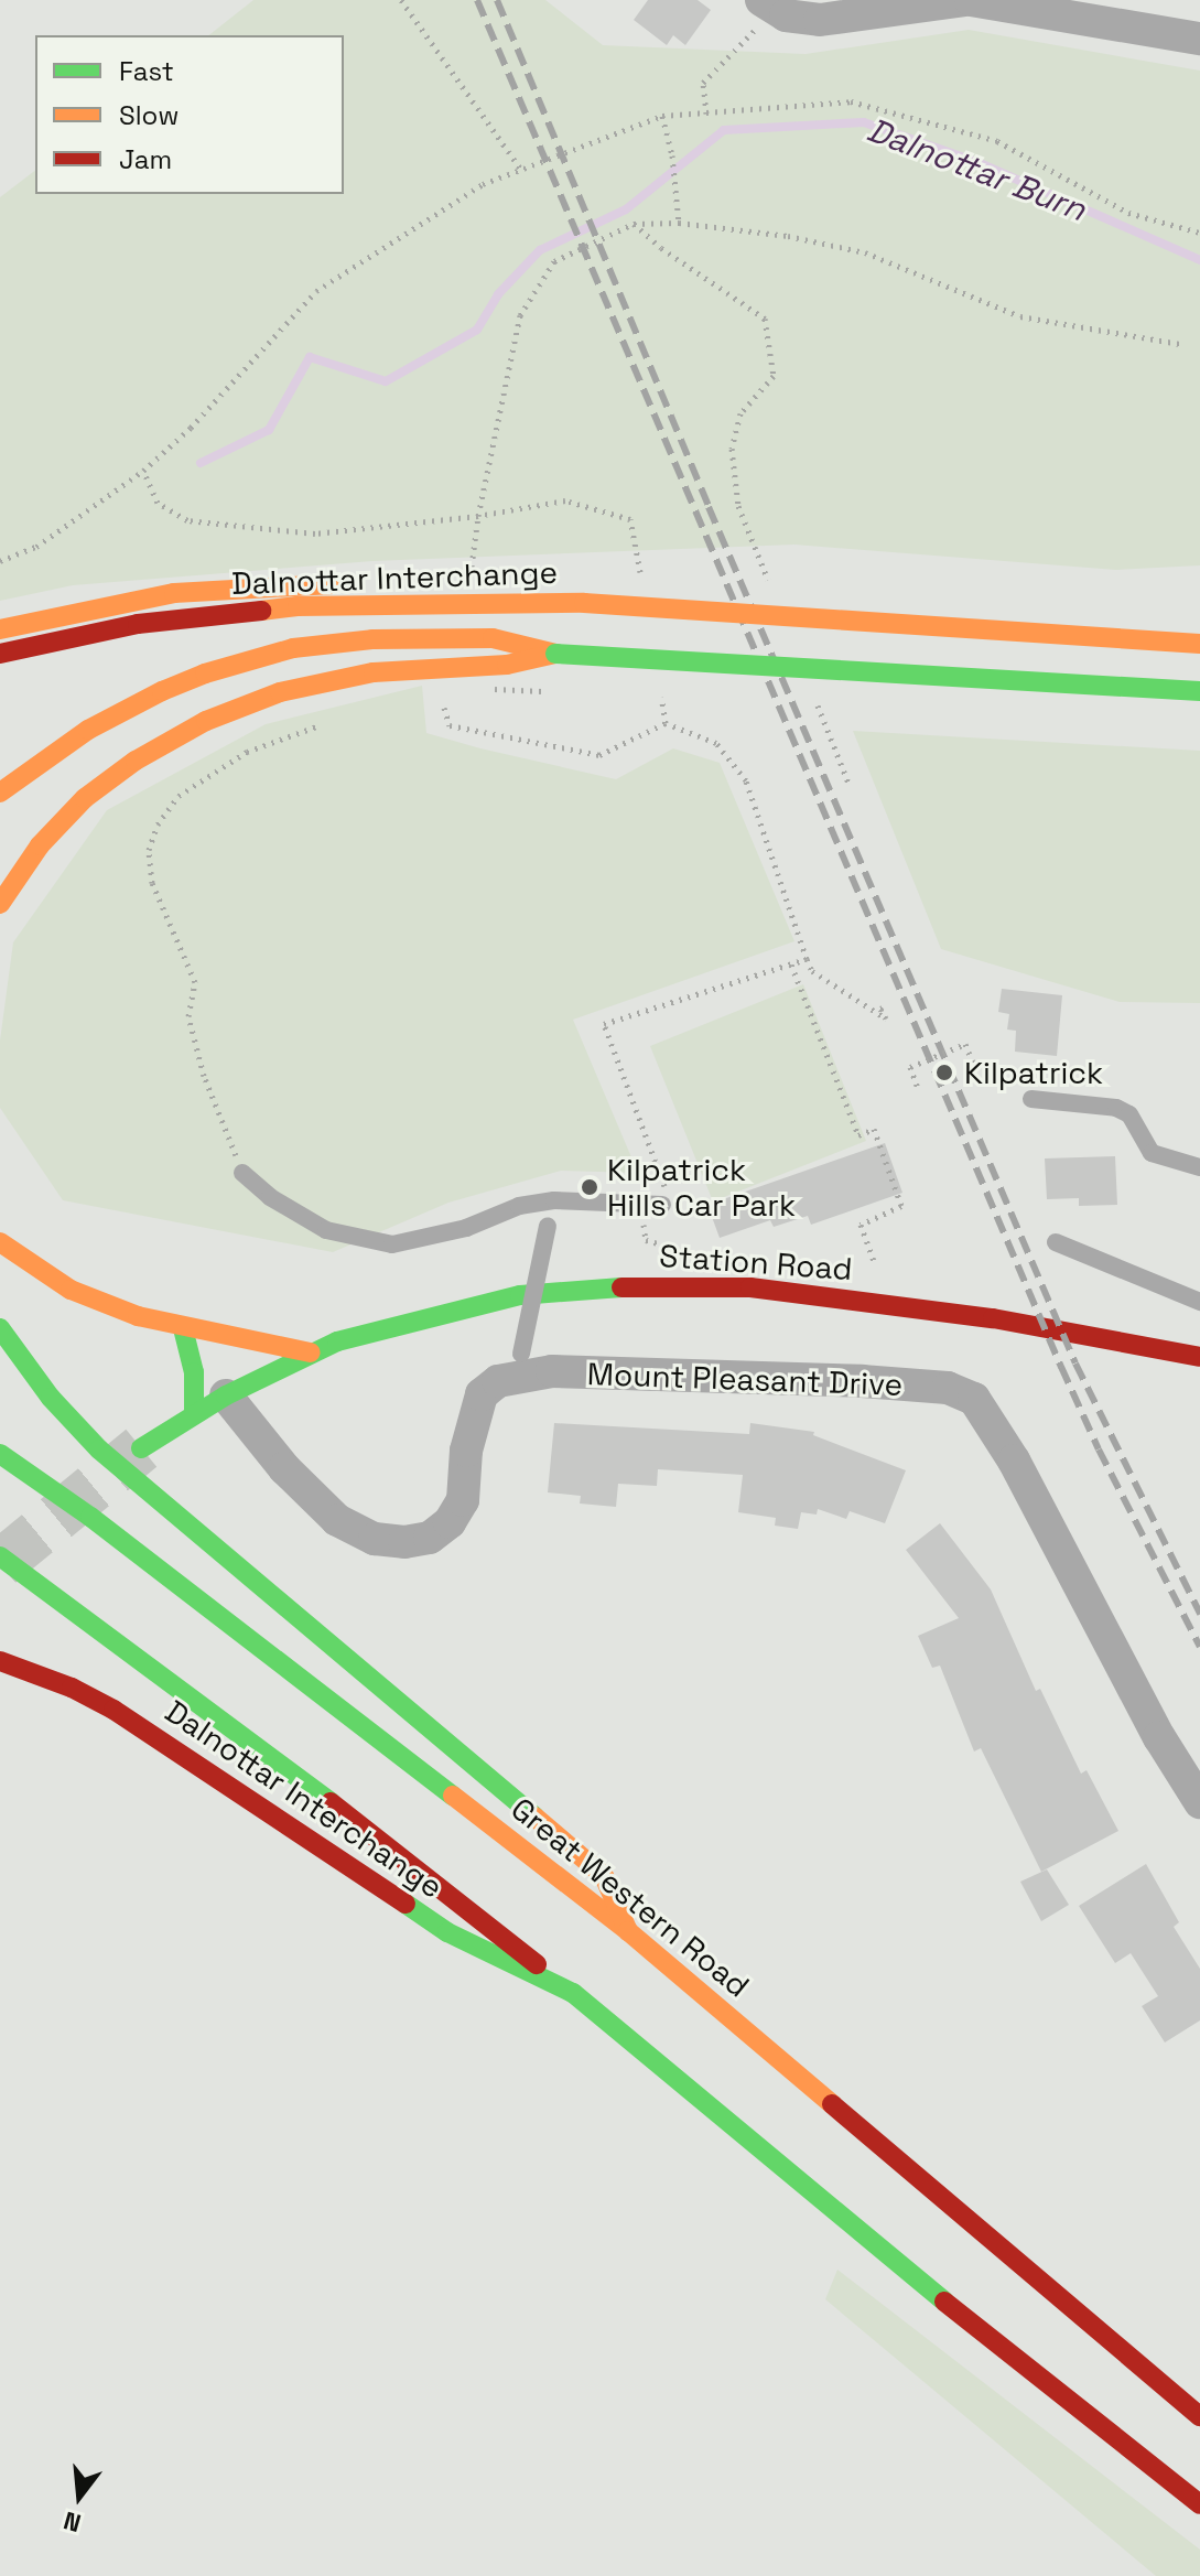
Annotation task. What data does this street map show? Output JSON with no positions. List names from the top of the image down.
{
  "streets": {
    "main road": ["Dalnottar Interchange", "Station Road", "Great Western Road"],
    "street": ["Mount Pleasant Drive"]
  },
  "crossings": [
    ["Station Road", "Mount Pleasant Drive"]
  ],
  "water": ["Dalnottar Burn"],
  "places": ["Kilpatrick", "Kilpatrick Hills Car Park"],
  "legend": ["Fast", "Slow", "Jam"],
  "north": "bottom"
}
